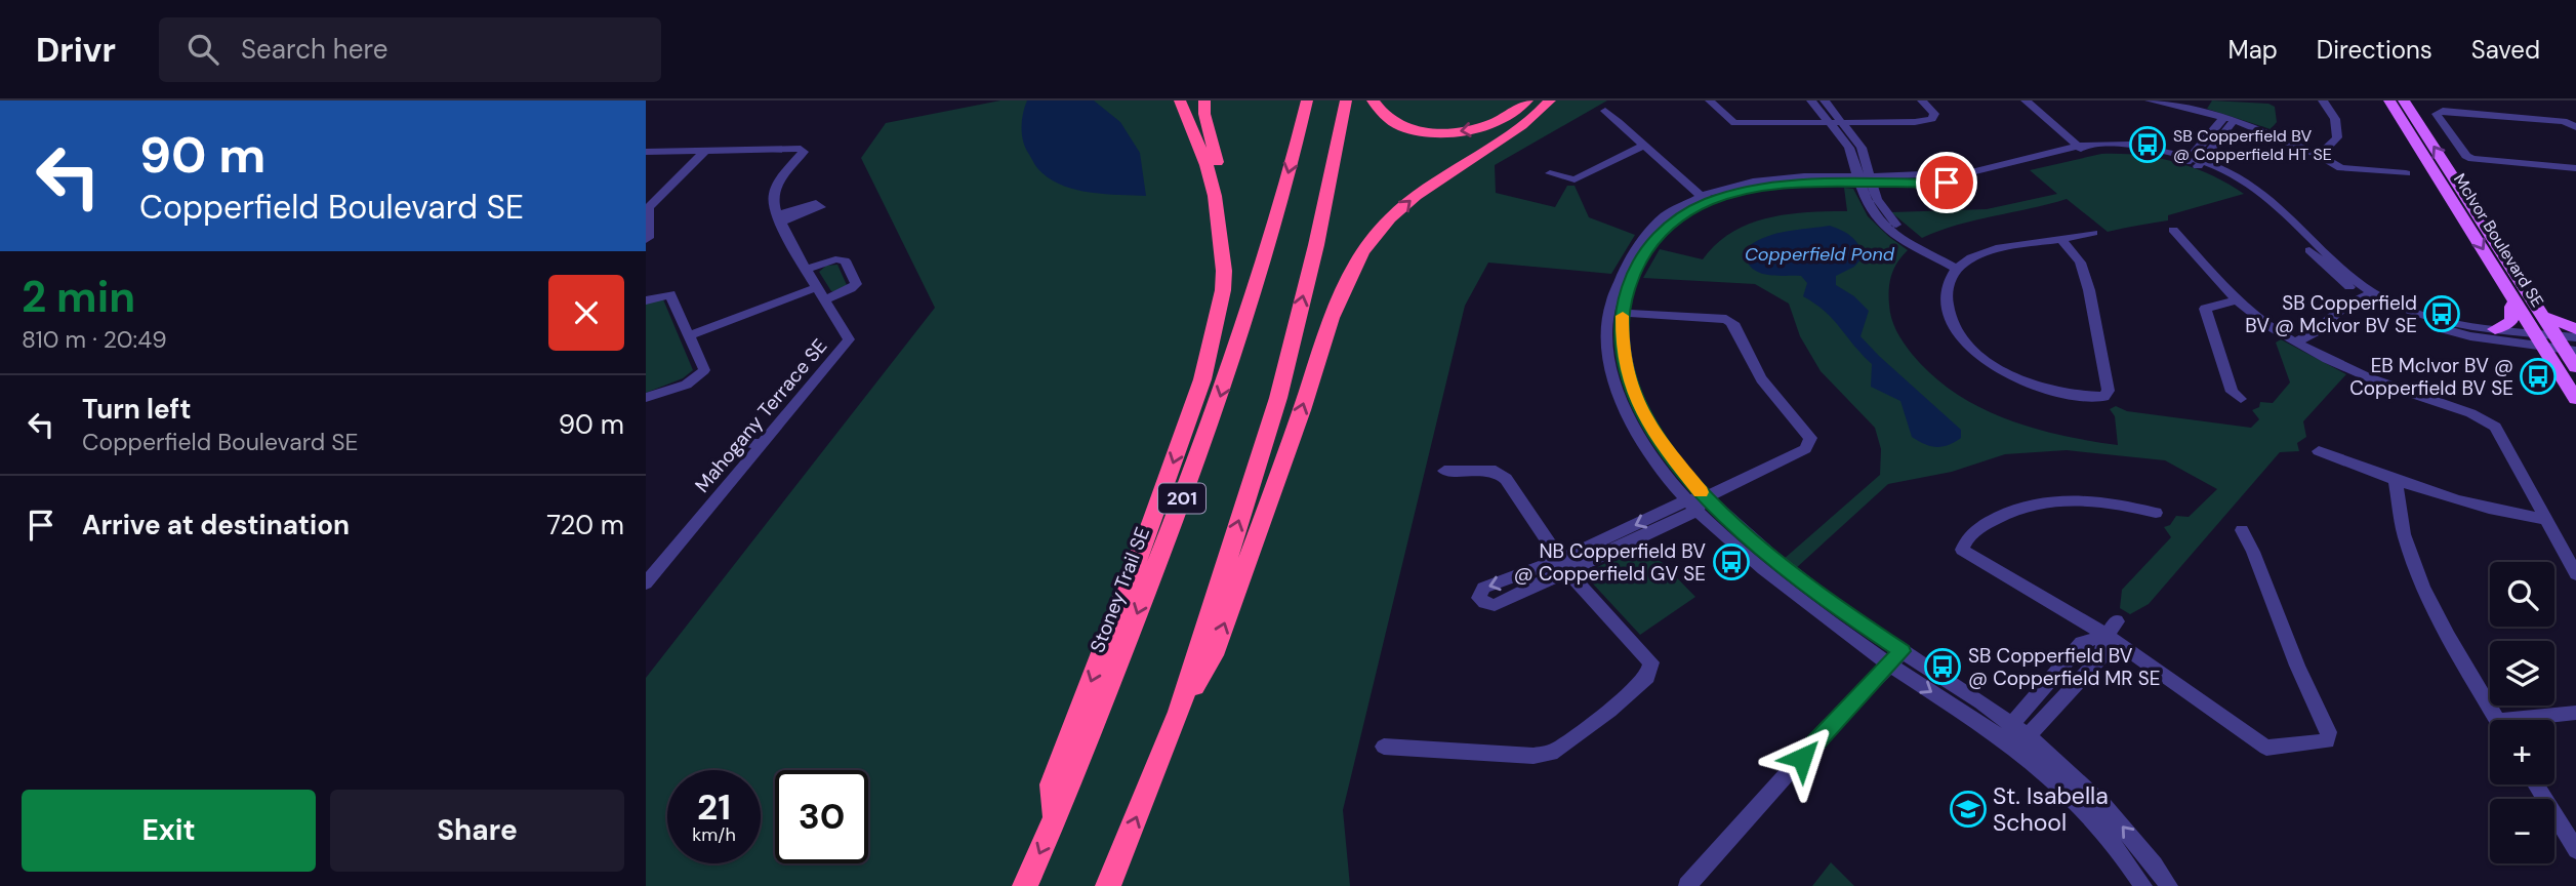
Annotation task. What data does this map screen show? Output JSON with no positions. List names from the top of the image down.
{
  "streets": {
    "highway": ["201", "Stoney Trail SE"],
    "main road": ["McIvor Boulevard SE"],
    "street": ["Mahogany Terrace SE"]
  },
  "water": ["Copperfield Pond"],
  "places": {
    "bus stop": [
      "SB Copperfield BV @ Copperfield HT SE",
      "SB Copperfield BV @ McIvor BV SE",
      "EB McIvor BV @ Copperfield BV SE",
      "NB Copperfield BV @ Copperfield GV SE",
      "SB Copperfield BV @ Copperfield MR SE"
    ],
    "school or university": ["St. Isabella School"]
  },
  "page": {
    "header": "Drivr",
    "search": "Search here",
    "nav": ["Map", "Directions", "Saved"],
    "turn": ["90 m", "Copperfield Boulevard SE"],
    "heading": ["2 min", "810 m · 20:49"],
    "list": [
      {
        "name": "Turn left",
        "note": "Copperfield Boulevard SE",
        "value": "90 m"
      },
      {
        "name": "Arrive at destination",
        "value": "720 m"
      }
    ],
    "map_buttons": ["+", "−"],
    "speed": "21 km/h",
    "limit": "30",
    "buttons": ["Exit", "Share"]
  }
}
